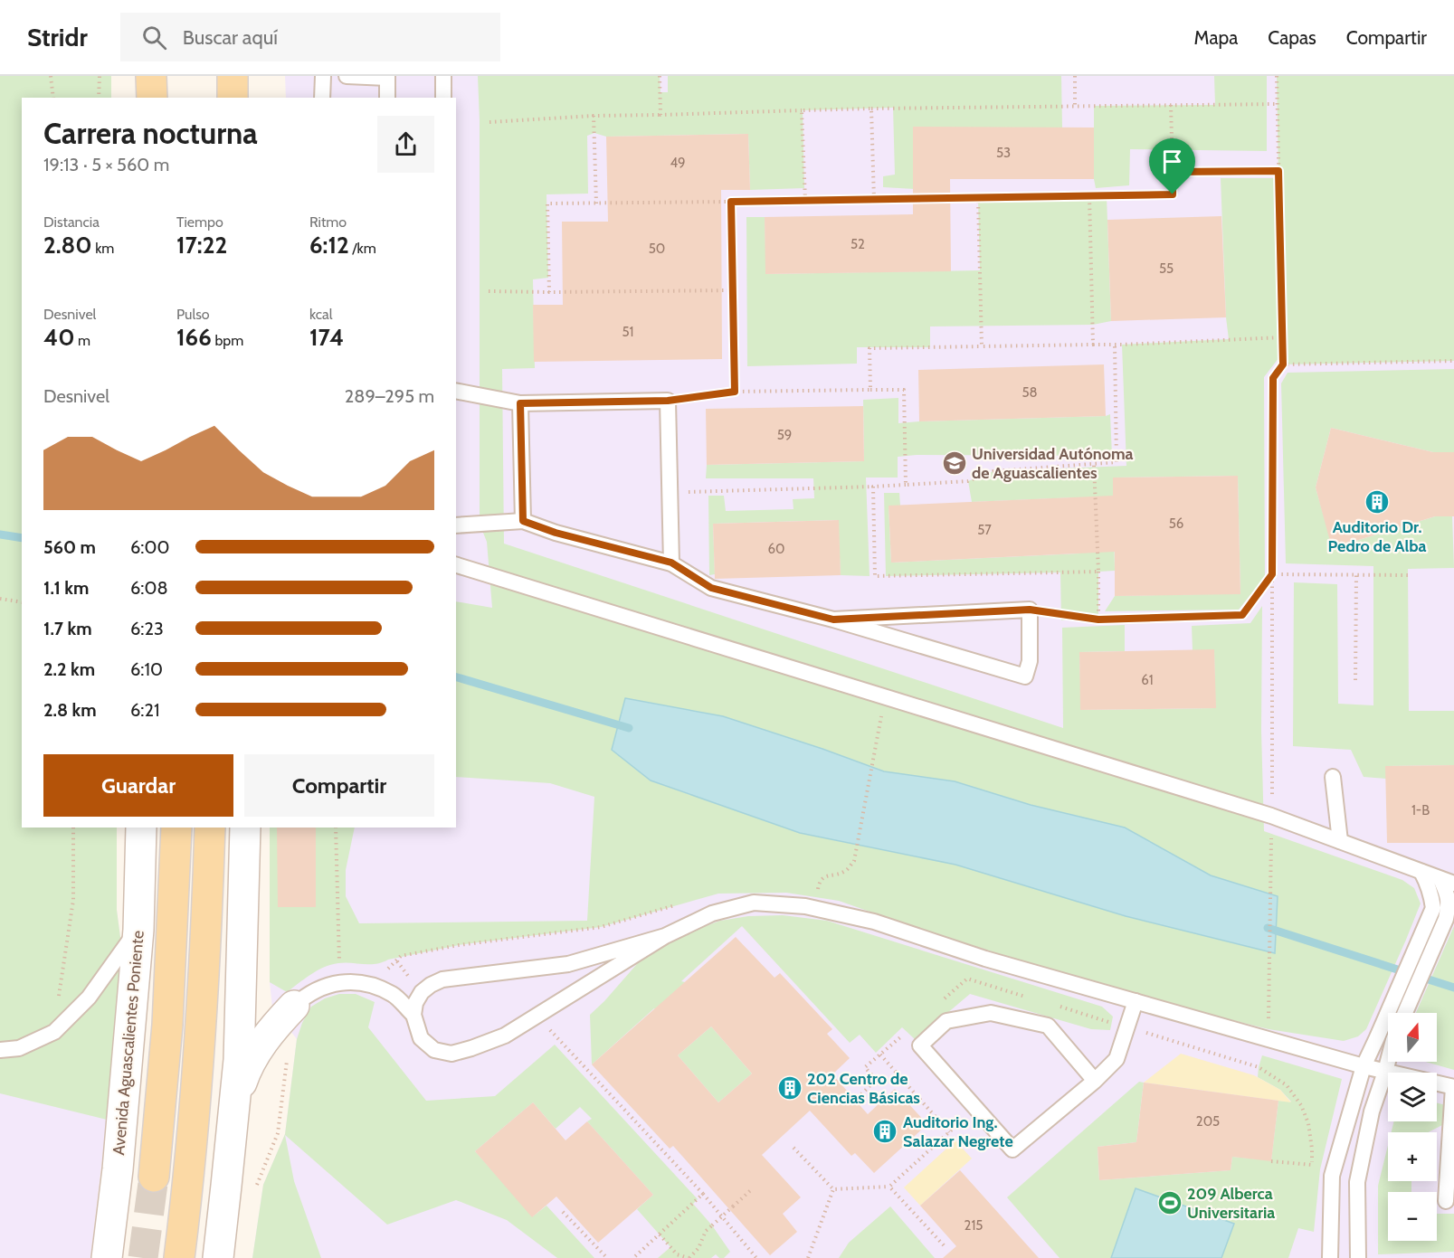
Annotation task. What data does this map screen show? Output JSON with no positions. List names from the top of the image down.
{
  "streets": {
    "main road": ["Avenida Aguascalientes Poniente"]
  },
  "places": {
    "school or university": ["Universidad Autónoma de Aguascalientes"],
    "building": ["Auditorio Dr. Pedro de Alba", "202 Centro de Ciencias Básicas", "Auditorio Ing. Salazar Negrete"],
    "sports": ["209 Alberca Universitaria"]
  },
  "house_numbers": [
    "53",
    "49",
    "52",
    "50",
    "55",
    "51",
    "58",
    "59",
    "56",
    "57",
    "60",
    "61",
    "1-B",
    "205",
    "215"
  ],
  "north": "top",
  "page": {
    "header": "Stridr",
    "search": "Buscar aquí",
    "nav": ["Mapa", "Capas", "Compartir"],
    "heading": ["Carrera nocturna", "19:13 · 5 × 560 m"],
    "stats": [
      ["Distancia", "2.80 km"],
      ["Tiempo", "17:22"],
      ["Ritmo", "6:12 /km"],
      ["Desnivel", "40 m"],
      ["Pulso", "166 bpm"],
      ["kcal", "174"]
    ],
    "chart": ["Desnivel", "289–295 m"],
    "list": [
      {
        "name": "560 m",
        "note": "6:00"
      },
      {
        "name": "1.1 km",
        "note": "6:08"
      },
      {
        "name": "1.7 km",
        "note": "6:23"
      },
      {
        "name": "2.2 km",
        "note": "6:10"
      },
      {
        "name": "2.8 km",
        "note": "6:21"
      }
    ],
    "buttons": ["Guardar", "Compartir"],
    "map_buttons": ["+", "−"]
  }
}
